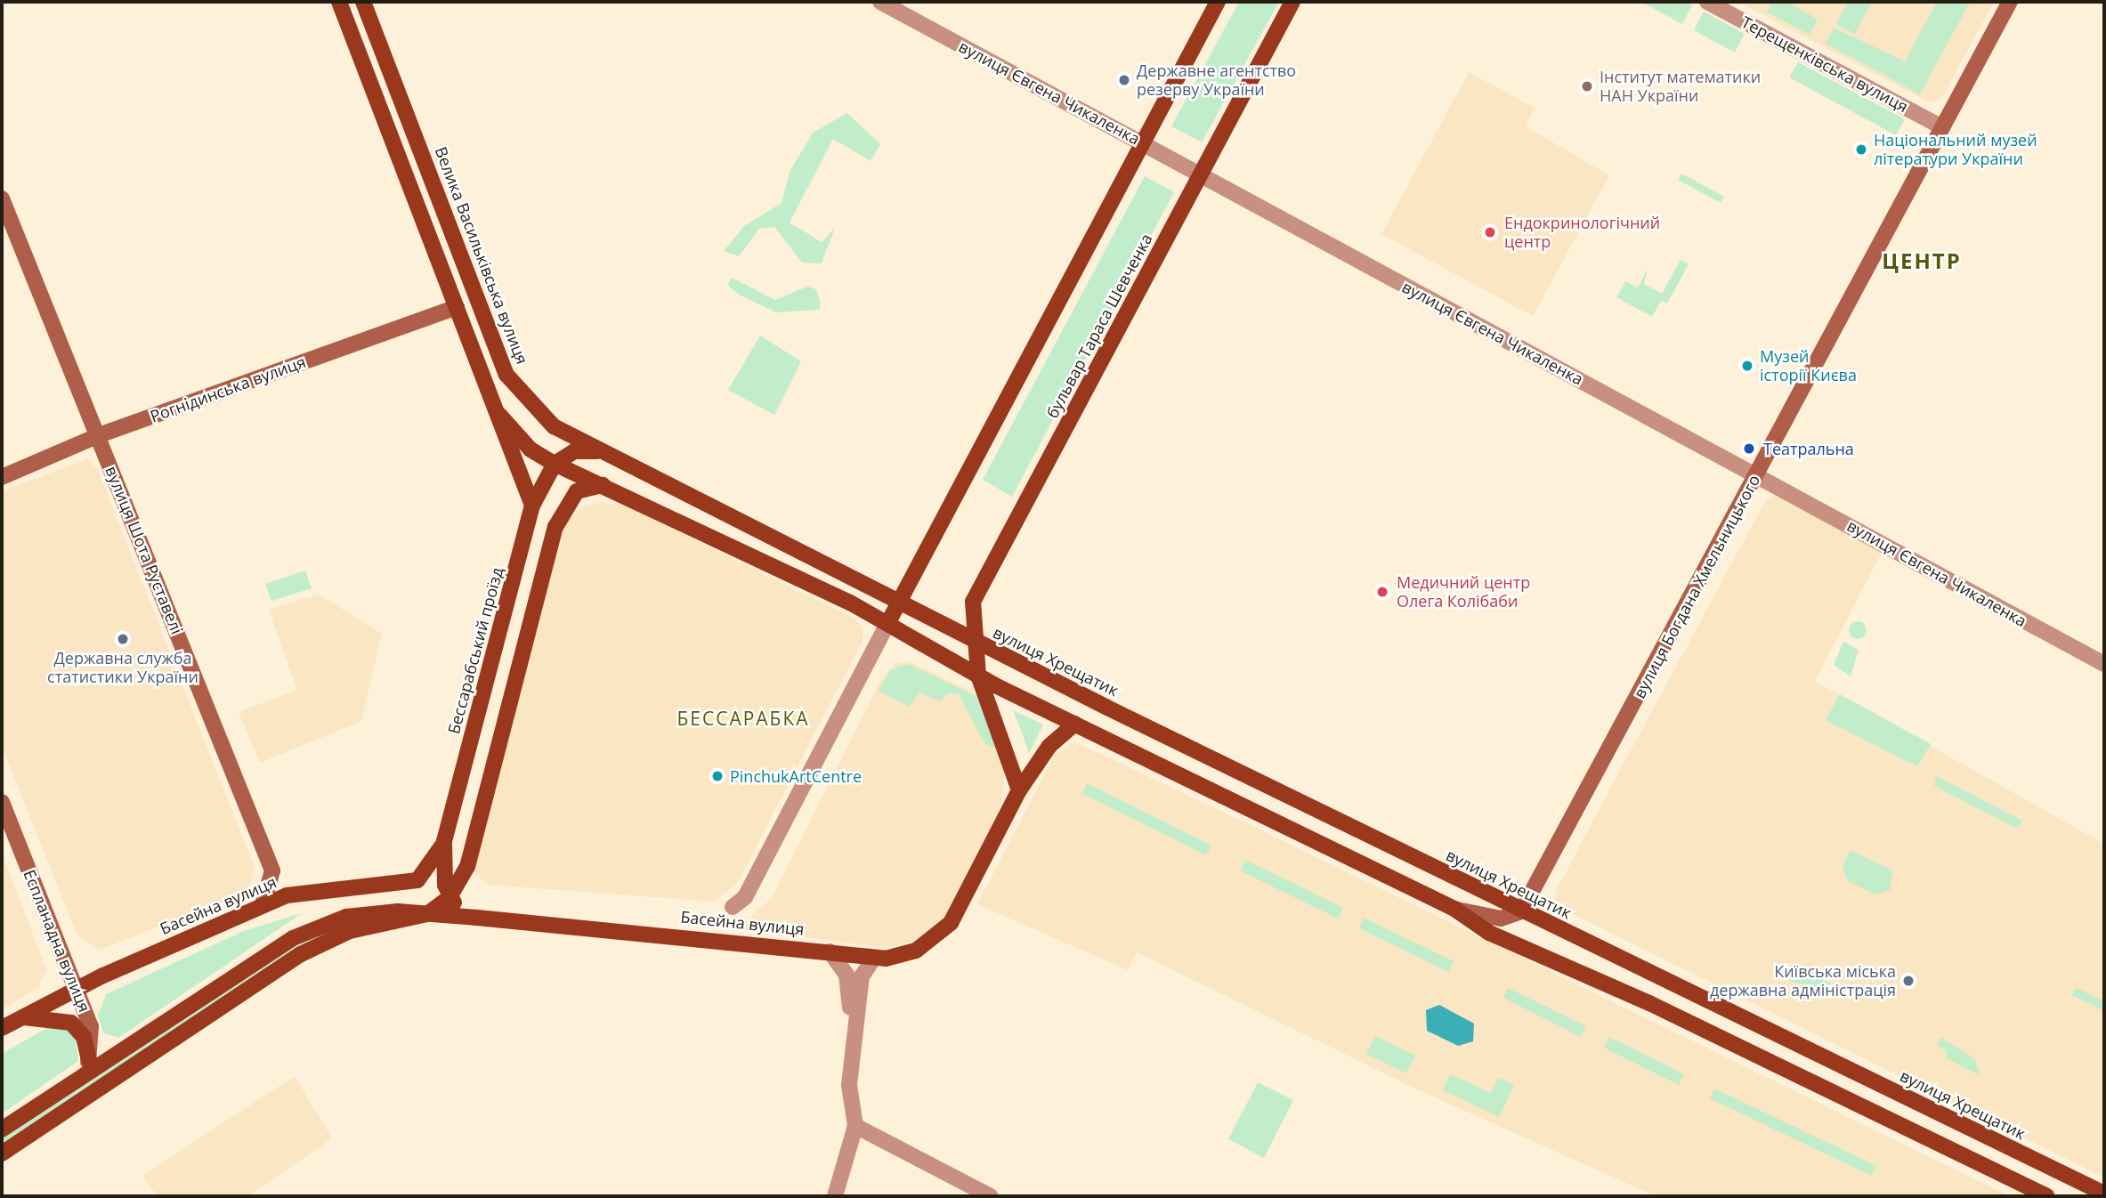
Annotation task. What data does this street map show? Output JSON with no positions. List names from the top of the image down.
{
  "streets": {
    "main road": [
      "Велика Васильківська вулиця",
      "бульвар Тараса Шевченка",
      "Бессарабський проїзд",
      "вулиця Хрещатик",
      "Басейна вулиця"
    ],
    "street": [
      "Терещенківська вулиця",
      "вулиця Євгена Чикаленка",
      "Рогнідинська вулиця",
      "вулиця Шота Руставелі",
      "вулиця Богдана Хмельницького",
      "Еспланадна вулиця"
    ]
  },
  "crossings": [
    ["Терещенківська вулиця", "вулиця Богдана Хмельницького"],
    ["вулиця Євгена Чикаленка", "бульвар Тараса Шевченка"],
    ["вулиця Євгена Чикаленка", "вулиця Богдана Хмельницького"],
    ["Велика Васильківська вулиця", "вулиця Хрещатик"],
    ["бульвар Тараса Шевченка", "вулиця Хрещатик"],
    ["бульвар Тараса Шевченка", "Басейна вулиця"],
    ["Рогнідинська вулиця", "вулиця Шота Руставелі"],
    ["вулиця Шота Руставелі", "Басейна вулиця"],
    ["вулиця Богдана Хмельницького", "вулиця Хрещатик"],
    ["Бессарабський проїзд", "Басейна вулиця"],
    ["Басейна вулиця", "Еспланадна вулиця"]
  ],
  "districts": ["ЦЕНТР", "БЕССАРАБКА"],
  "places": [
    "Державне агентство резерву України",
    "Інститут математики НАН України",
    "Національний музей літератури України",
    "Ендокринологічний центр",
    "Музей історії Києва",
    "Театральна",
    "Медичний центр Олега Колібаби",
    "Державна служба статистики України",
    "PinchukArtCentre",
    "Київська міська державна адміністрація"
  ]
}
